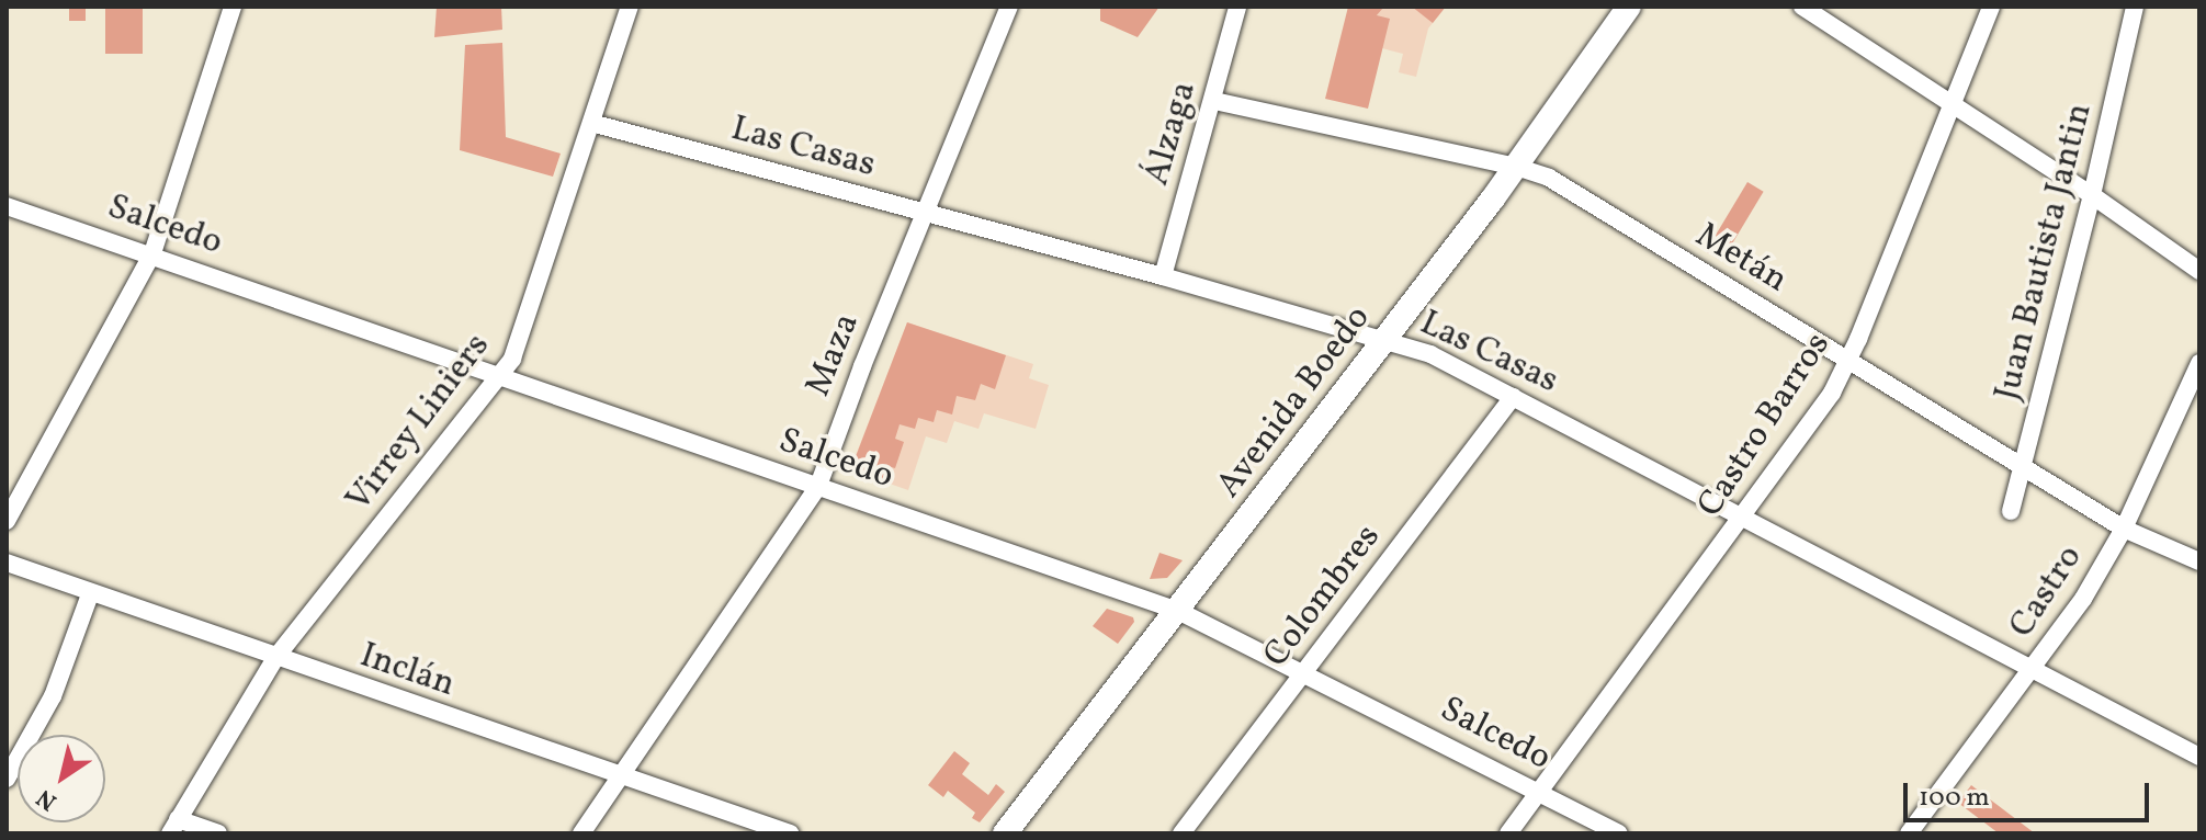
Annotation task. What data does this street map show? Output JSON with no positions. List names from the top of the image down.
{
  "streets": {
    "main road": ["Avenida Boedo"],
    "street": [
      "Álzaga",
      "Las Casas",
      "Salcedo",
      "Juan Bautista Jantin",
      "Metán",
      "Maza",
      "Virrey Liniers",
      "Castro Barros",
      "Castro",
      "Colombres",
      "Inclán"
    ]
  },
  "crossings": [
    ["Álzaga", "Las Casas"],
    ["Álzaga", "Metán"],
    ["Las Casas", "Maza"],
    ["Las Casas", "Avenida Boedo"],
    ["Las Casas", "Virrey Liniers"],
    ["Las Casas", "Castro Barros"],
    ["Las Casas", "Castro"],
    ["Las Casas", "Colombres"],
    ["Salcedo", "Maza"],
    ["Salcedo", "Avenida Boedo"],
    ["Salcedo", "Virrey Liniers"],
    ["Salcedo", "Castro Barros"],
    ["Salcedo", "Colombres"],
    ["Juan Bautista Jantin", "Metán"],
    ["Metán", "Avenida Boedo"],
    ["Metán", "Castro Barros"],
    ["Metán", "Castro"],
    ["Maza", "Inclán"],
    ["Virrey Liniers", "Inclán"]
  ],
  "scale_bar": "100 m",
  "north": "bottom left"
}
